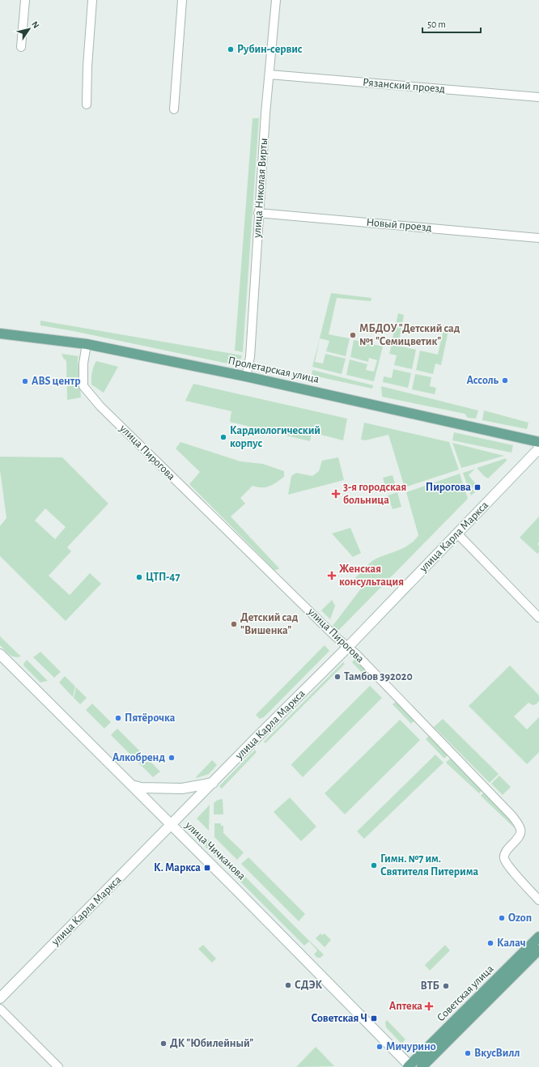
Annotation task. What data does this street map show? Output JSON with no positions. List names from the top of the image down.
{
  "streets": {
    "main road": [
      "Пролетарская улица",
      "улица Карла Маркса",
      "улица Чичканова",
      "Советская улица"
    ],
    "street": [
      "Рязанский проезд",
      "улица Николая Вирты",
      "Новый проезд",
      "улица Пирогова"
    ]
  },
  "crossings": [
    ["Рязанский проезд", "улица Николая Вирты"],
    ["улица Николая Вирты", "Новый проезд"],
    ["улица Николая Вирты", "Пролетарская улица"],
    ["Пролетарская улица", "улица Пирогова"],
    ["улица Пирогова", "улица Карла Маркса"],
    ["улица Карла Маркса", "улица Чичканова"],
    ["улица Чичканова", "Советская улица"]
  ],
  "places": {
    "other": [
      "Рубин-сервис",
      "МБДОУ \"Детский сад №1 \"Семицветик\"",
      "Ассоль",
      "ABS центр",
      "Кардиологический корпус",
      "ЦТП-47",
      "Детский сад \"Вишенка\"",
      "Тамбов 392020",
      "Пятёрочка",
      "Алкобренд",
      "Гимн. №7 им. Святителя Питерима",
      "Ozon",
      "Калач",
      "СДЭК",
      "ВТБ",
      "ДК \"Юбилейный\"",
      "Мичурино",
      "ВкусВилл"
    ],
    "transit": ["Пирогова", "К. Маркса", "Советская Ч"],
    "health": ["3-я городская больница", "Женская консультация", "Аптека"]
  },
  "scale_bar": "50 m",
  "north": "top right"
}
